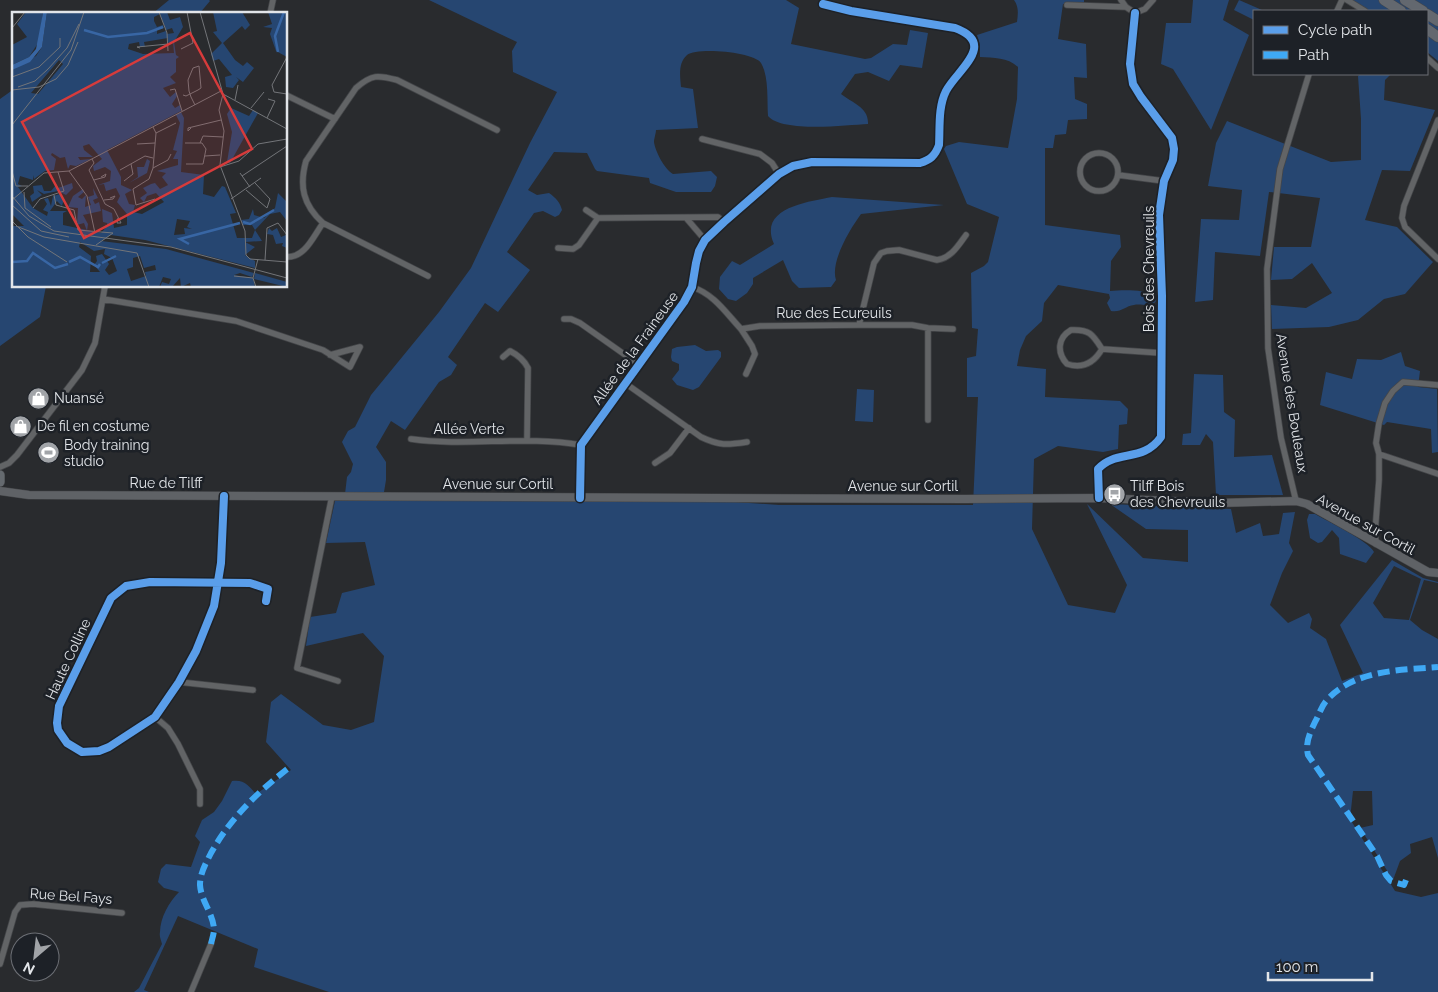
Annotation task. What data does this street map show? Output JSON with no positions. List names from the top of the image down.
{
  "streets": {
    "main road": ["Rue de Tilff", "Avenue sur Cortil"],
    "street": [
      "Bois des Chevreuils",
      "Rue des Ecureuils",
      "Allée de la Fraineuse",
      "Avenue des Bouleaux",
      "Allée Verte",
      "Haute Colline",
      "Rue Bel Fays"
    ]
  },
  "crossings": [
    ["Bois des Chevreuils", "Avenue sur Cortil"],
    ["Allée de la Fraineuse", "Allée Verte"],
    ["Avenue des Bouleaux", "Avenue sur Cortil"],
    ["Rue de Tilff", "Avenue sur Cortil"]
  ],
  "places": {
    "shop": ["Nuansé", "De fil en costume"],
    "sports": ["Body training studio"],
    "bus stop": ["Tilff Bois des Chevreuils"]
  },
  "legend": ["Cycle path", "Path"],
  "scale_bar": "100 m",
  "north": "bottom left"
}
